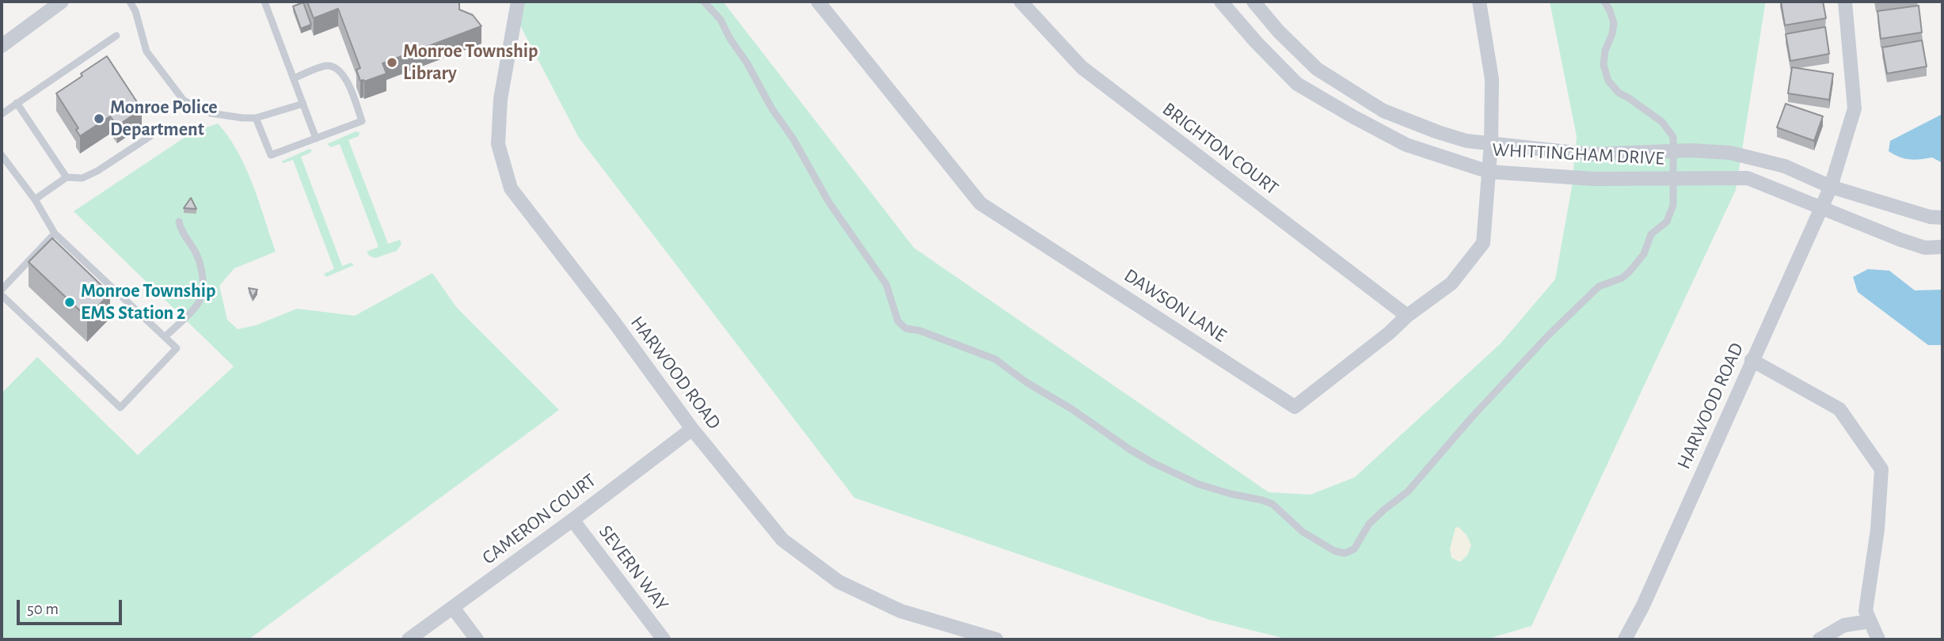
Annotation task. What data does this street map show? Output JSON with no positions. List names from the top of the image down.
{
  "streets": {
    "street": [
      "BRIGHTON COURT",
      "WHITTINGHAM DRIVE",
      "DAWSON LANE",
      "HARWOOD ROAD",
      "CAMERON COURT",
      "SEVERN WAY"
    ]
  },
  "crossings": [
    ["BRIGHTON COURT", "DAWSON LANE"],
    ["WHITTINGHAM DRIVE", "DAWSON LANE"],
    ["WHITTINGHAM DRIVE", "HARWOOD ROAD"],
    ["HARWOOD ROAD", "CAMERON COURT"],
    ["CAMERON COURT", "SEVERN WAY"]
  ],
  "places": ["Monroe Township Library", "Monroe Police Department", "Monroe Township EMS Station 2"],
  "scale_bar": "50 m"
}
